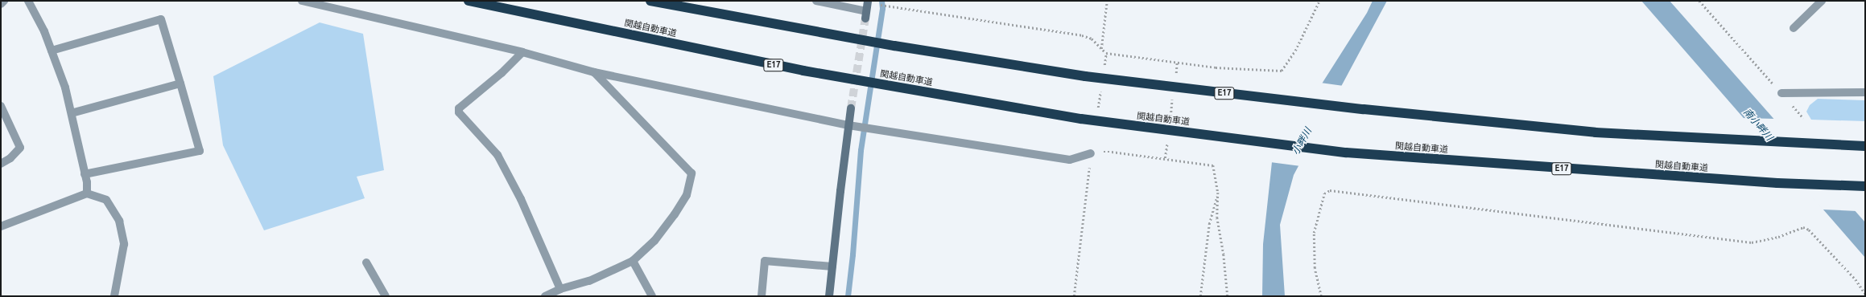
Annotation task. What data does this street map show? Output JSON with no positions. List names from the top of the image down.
{
  "streets": {
    "highway": ["関越自動車道", "E17"]
  },
  "water": ["南小畔川", "小畔川"]
}
